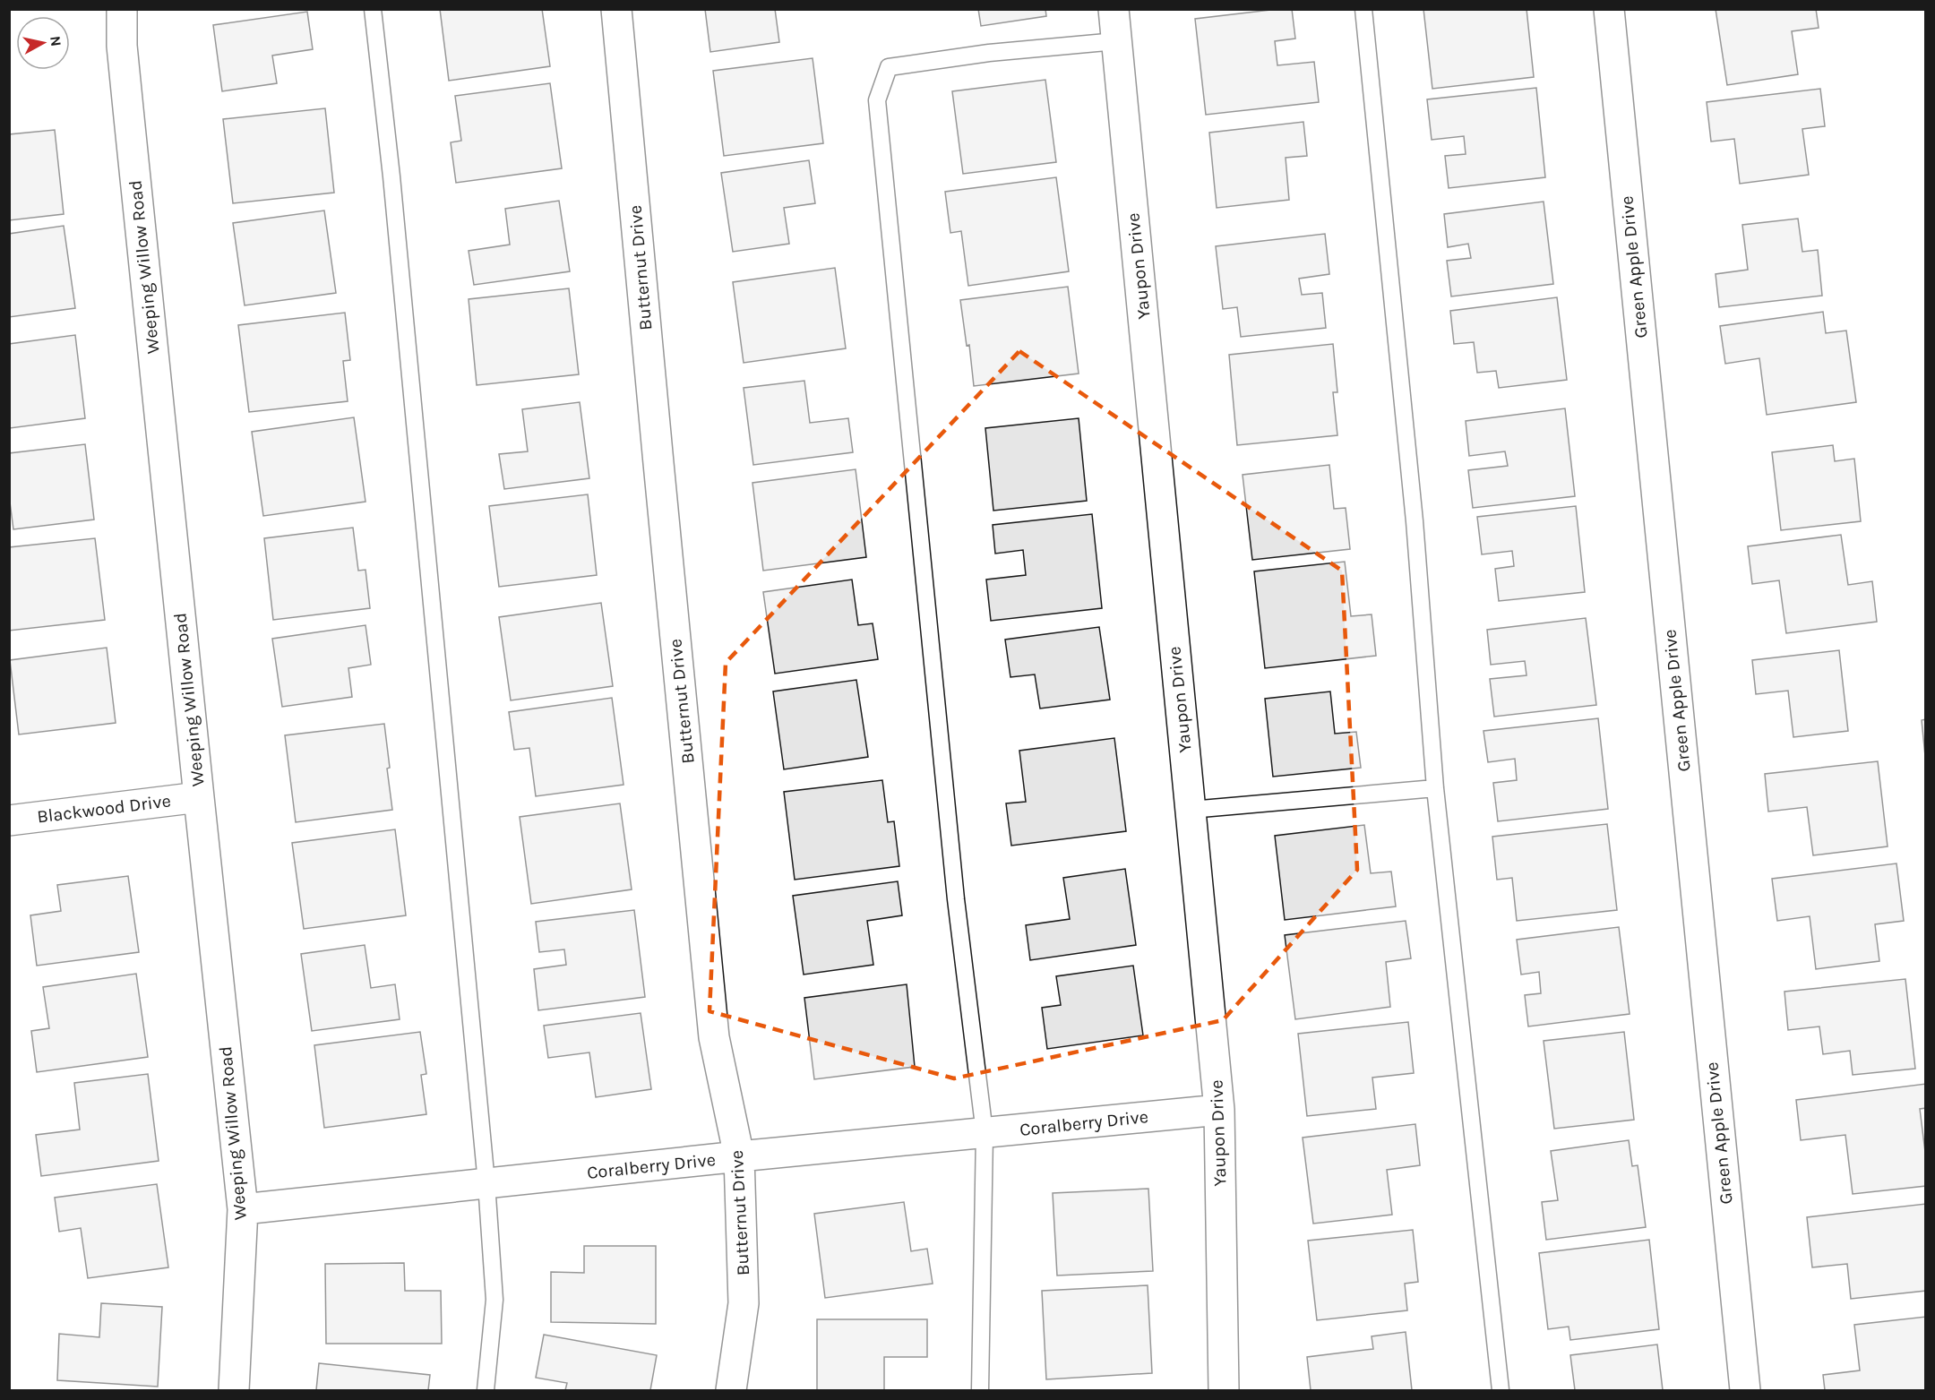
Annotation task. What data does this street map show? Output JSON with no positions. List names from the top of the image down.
{
  "streets": {
    "street": [
      "Yaupon Drive",
      "Weeping Willow Road",
      "Green Apple Drive",
      "Butternut Drive",
      "Blackwood Drive",
      "Coralberry Drive"
    ]
  },
  "crossings": [
    ["Yaupon Drive", "Coralberry Drive"],
    ["Weeping Willow Road", "Blackwood Drive"],
    ["Weeping Willow Road", "Coralberry Drive"],
    ["Butternut Drive", "Coralberry Drive"]
  ],
  "north": "right"
}
